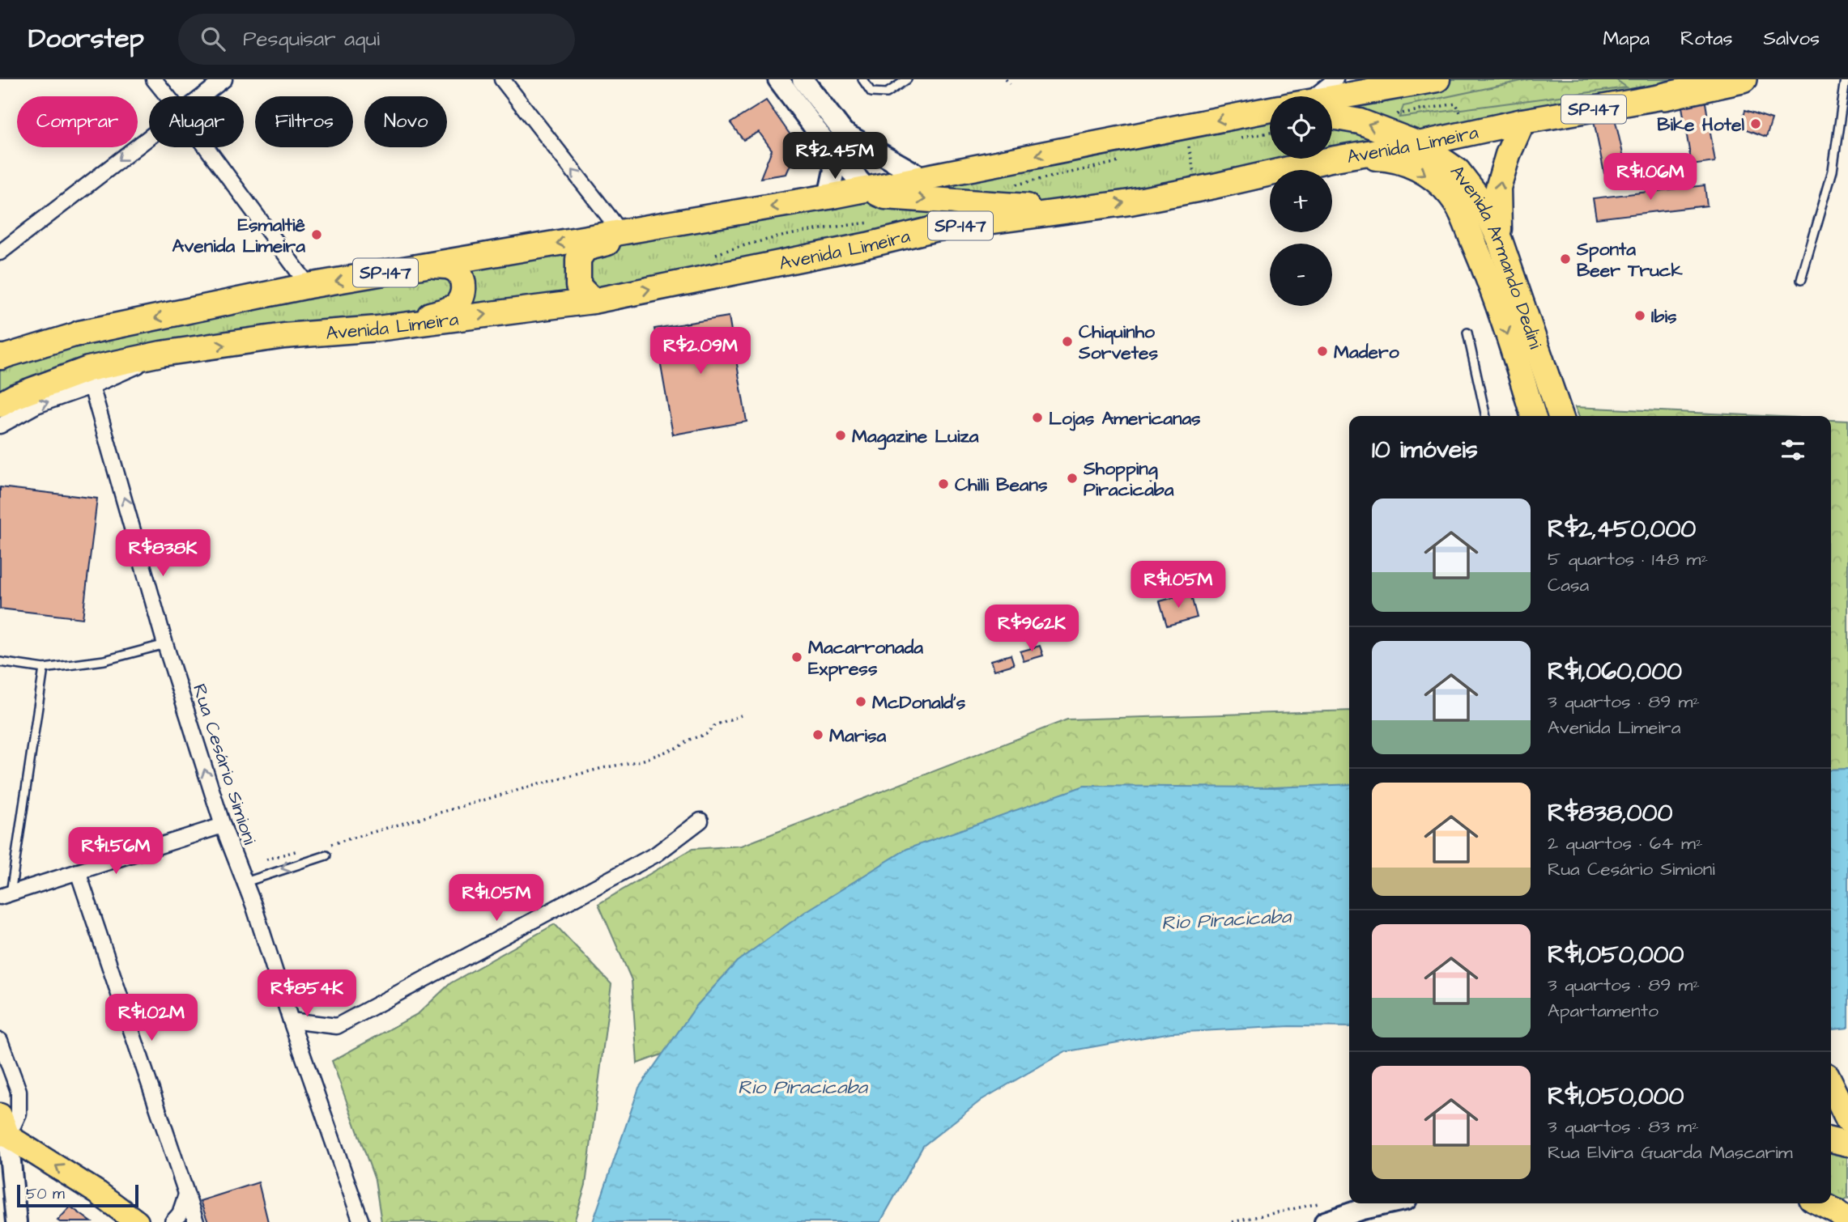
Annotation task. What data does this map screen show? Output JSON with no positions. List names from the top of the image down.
{
  "streets": {
    "highway": ["SP-147", "Avenida Limeira", "Avenida Armando Dedini"],
    "street": ["Rua Cesário Simioni"]
  },
  "crossings": [
    ["SP-147", "Avenida Limeira"],
    ["Avenida Limeira", "Avenida Armando Dedini"],
    ["Avenida Limeira", "Rua Cesário Simioni"]
  ],
  "one_way": ["Rua Cesário Simioni"],
  "water": ["Rio Piracicaba"],
  "places": [
    "Bike Hotel",
    "Esmaltiê Avenida Limeira",
    "Sponta Beer Truck",
    "Ibis",
    "Chiquinho Sorvetes",
    "Madero",
    "Lojas Americanas",
    "Magazine Luiza",
    "Shopping Piracicaba",
    "Chilli Beans",
    "Macarronada Express",
    "McDonald's",
    "Marisa"
  ],
  "scale_bar": "50 m",
  "page": {
    "header": "Doorstep",
    "search": "Pesquisar aqui",
    "nav": ["Mapa", "Rotas", "Salvos"],
    "map_buttons": ["+", "−"],
    "chip": [
      "Comprar",
      "Alugar",
      "Filtros",
      "Novo"
    ],
    "price": [
      "R$2.45M",
      "R$1.06M",
      "R$2.09M",
      "R$838K",
      "R$1.05M",
      "R$962K",
      "R$1.56M",
      "R$1.05M",
      "R$854K",
      "R$1.02M"
    ],
    "heading": "10 imóveis",
    "list": [
      {
        "name": "R$2,450,000",
        "note": "5 quartos · 148 m² · Casa"
      },
      {
        "name": "R$1,060,000",
        "note": "3 quartos · 89 m² · Avenida Limeira"
      },
      {
        "name": "R$838,000",
        "note": "2 quartos · 64 m² · Rua Cesário Simioni"
      },
      {
        "name": "R$1,050,000",
        "note": "3 quartos · 89 m² · Apartamento"
      },
      {
        "name": "R$1,050,000",
        "note": "3 quartos · 83 m² · Rua Elvira Guarda Mascarim"
      }
    ],
    "scale": "50 m"
  }
}
